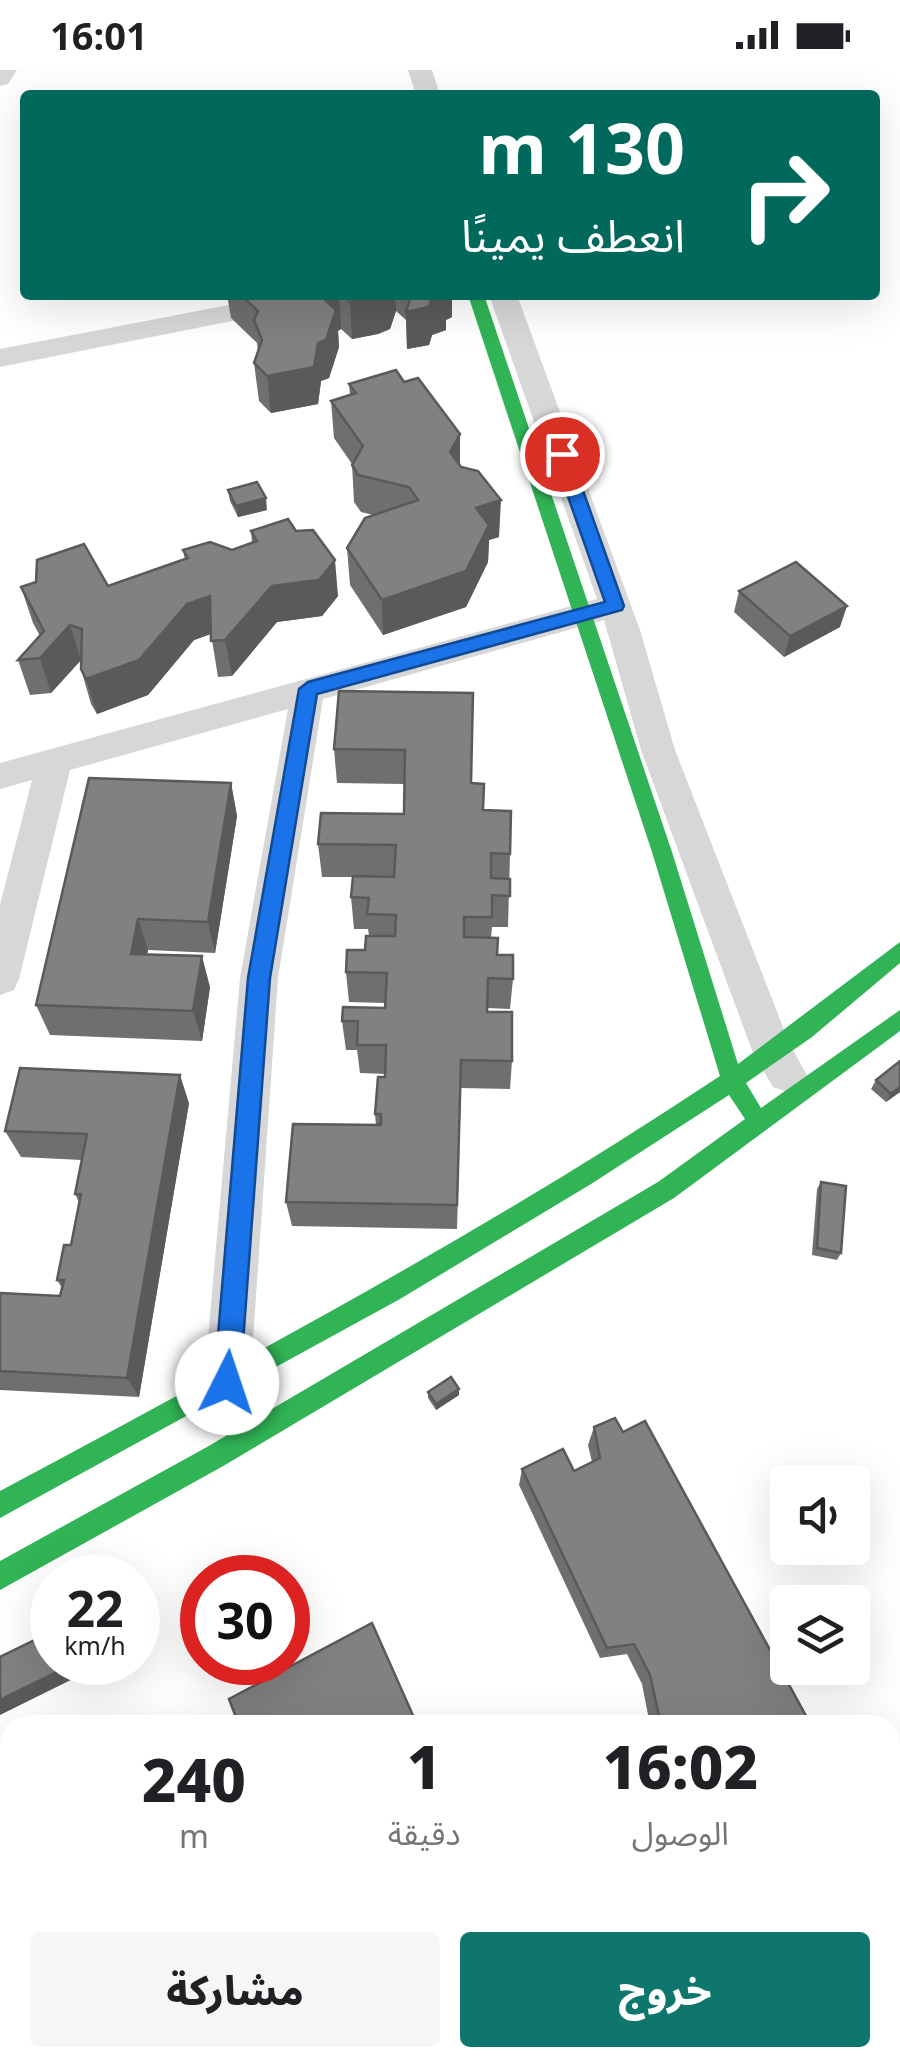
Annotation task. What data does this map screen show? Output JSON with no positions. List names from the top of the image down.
{
  "page": {
    "status": "16:01",
    "turn": ["130 m", "انعطف يمينًا"],
    "speed": "22 km/h",
    "limit": "30",
    "eta": [
      "16:02",
      "الوصول",
      "1",
      "دقيقة",
      "240",
      "m"
    ],
    "buttons": ["خروج", "مشاركة"]
  }
}
